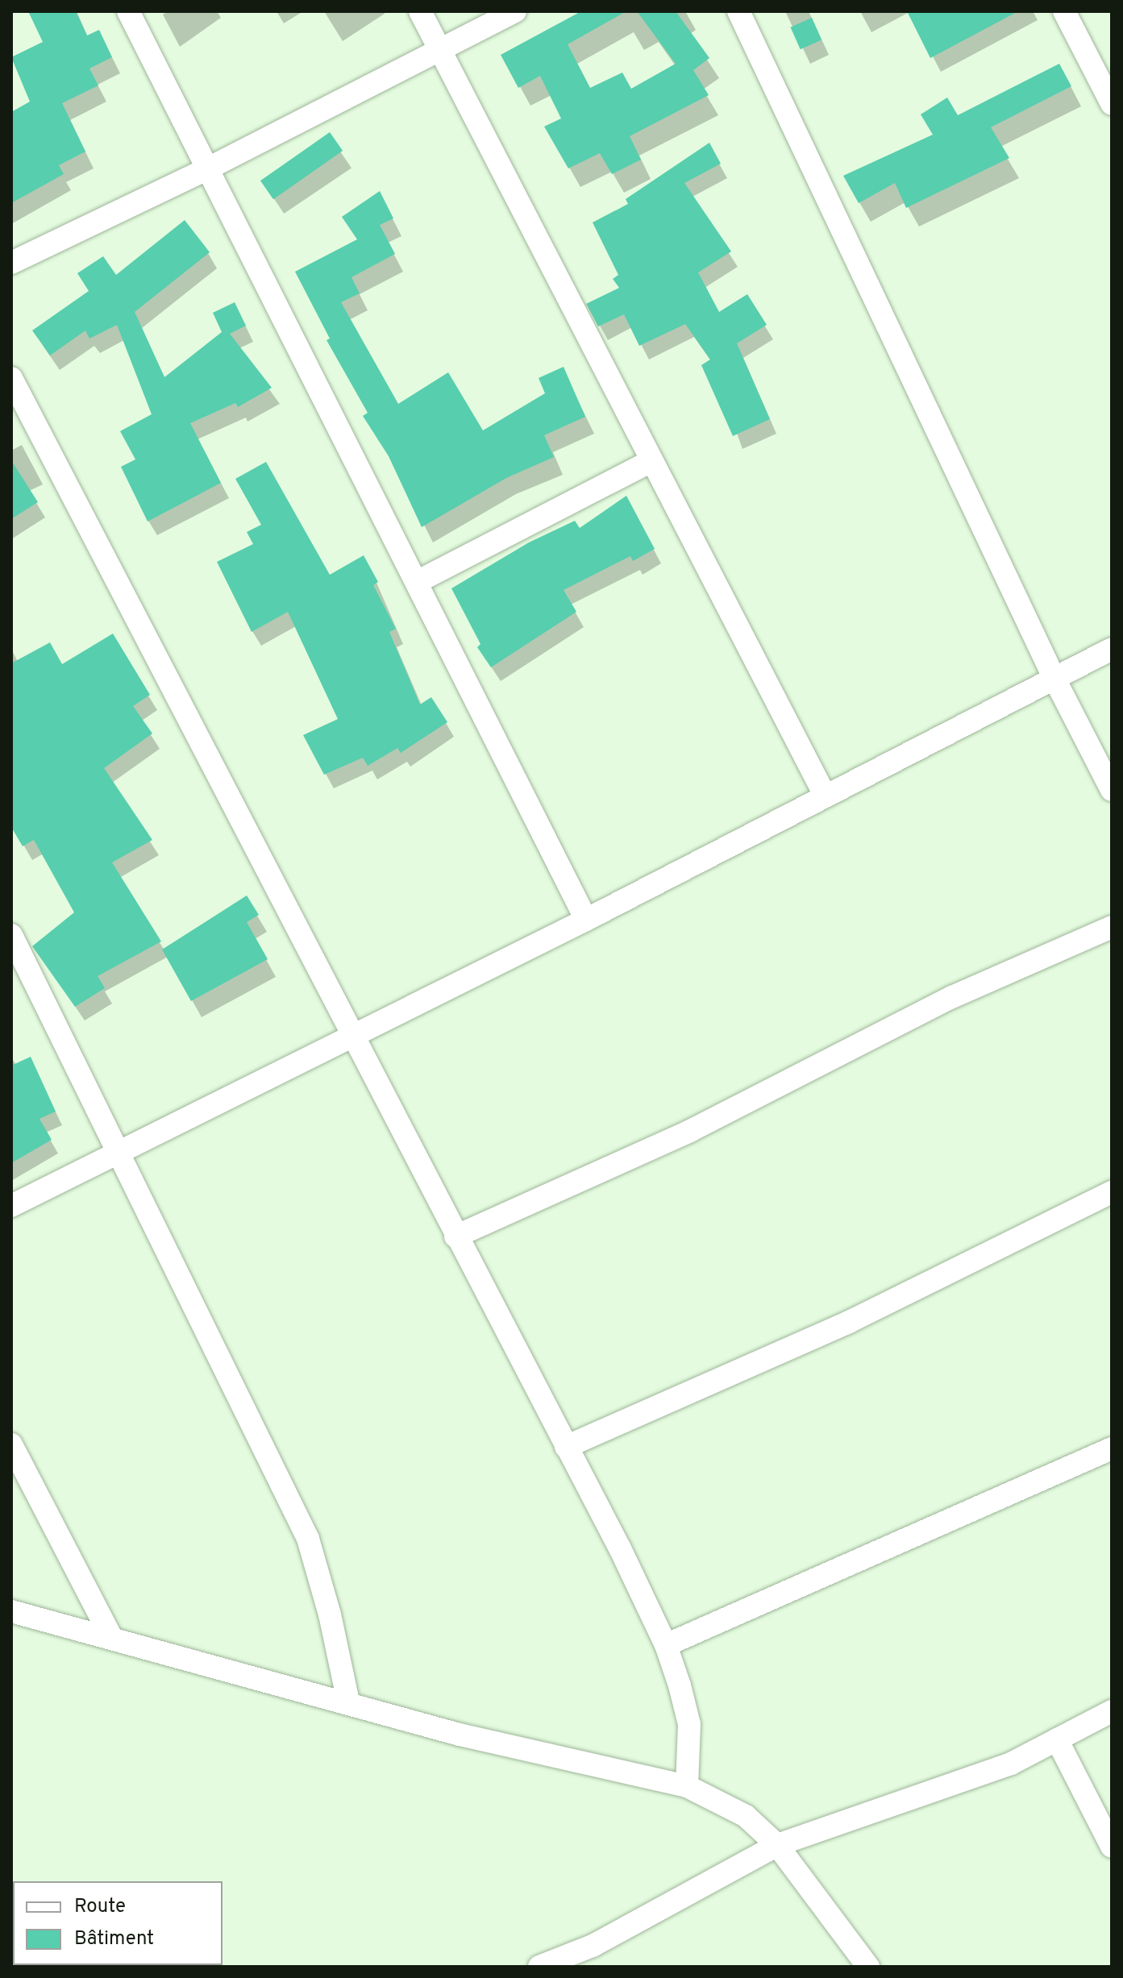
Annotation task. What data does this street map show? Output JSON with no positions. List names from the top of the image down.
{
  "legend": ["Route", "Bâtiment"]
}
